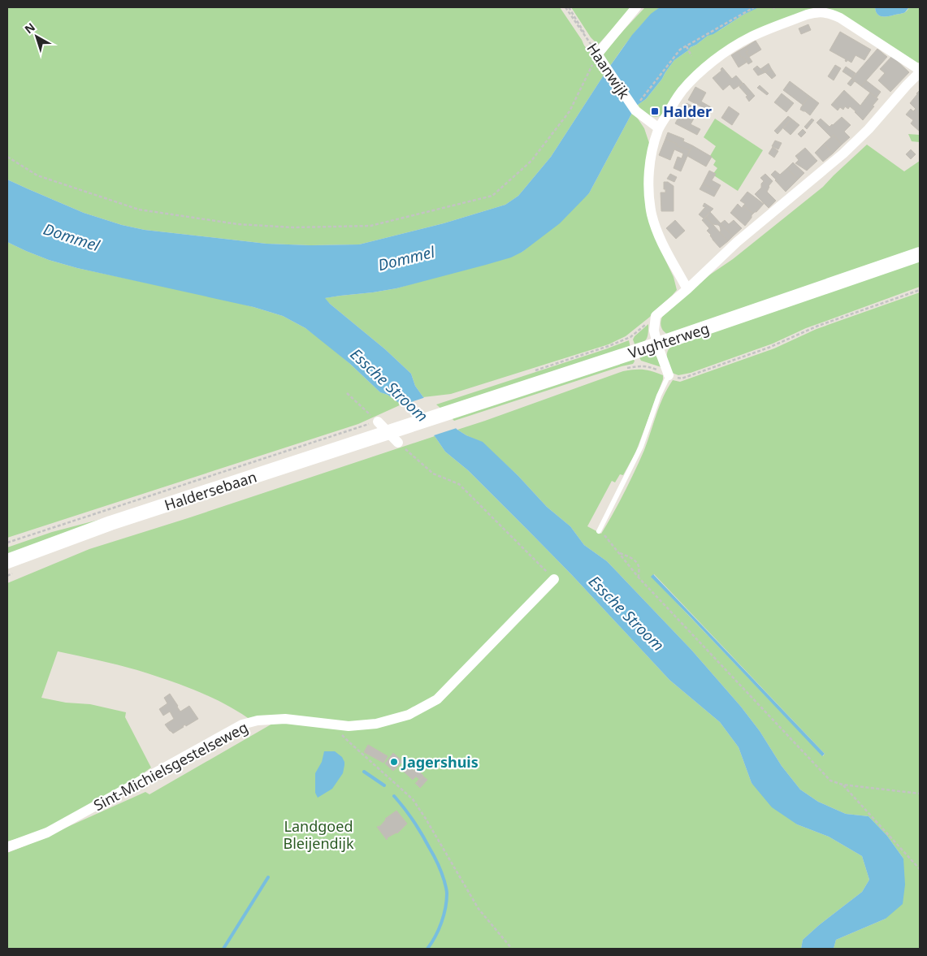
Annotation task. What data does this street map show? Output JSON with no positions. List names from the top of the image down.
{
  "streets": {
    "main road": ["Vughterweg", "Haldersebaan"],
    "street": ["Haanwijk", "Sint-Michielsgestelseweg"]
  },
  "crossings": [
    ["Vughterweg", "Haldersebaan"]
  ],
  "water": ["Dommel", "Essche Stroom"],
  "parks": ["Landgoed Bleijendijk"],
  "places": {
    "transit": ["Halder"],
    "other": ["Jagershuis"]
  },
  "north": "top left"
}
